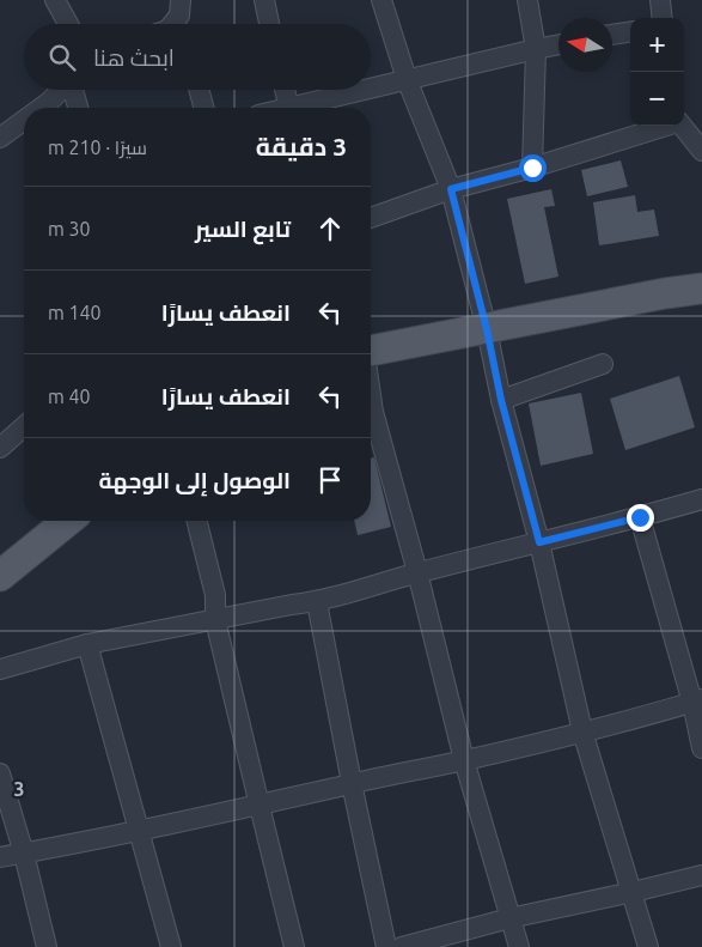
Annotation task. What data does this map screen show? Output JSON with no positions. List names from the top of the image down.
{
  "north": "left",
  "page": {
    "map_buttons": ["+", "−"],
    "search": "ابحث هنا",
    "heading": ["3 دقيقة", "سيرًا · 210 m"],
    "list": [
      ["تابع السير", "30 m"],
      ["انعطف يسارًا", "140 m"],
      ["انعطف يسارًا", "40 m"],
      "الوصول إلى الوجهة"
    ]
  },
  "grid": {
    "rows": ["3"]
  }
}
